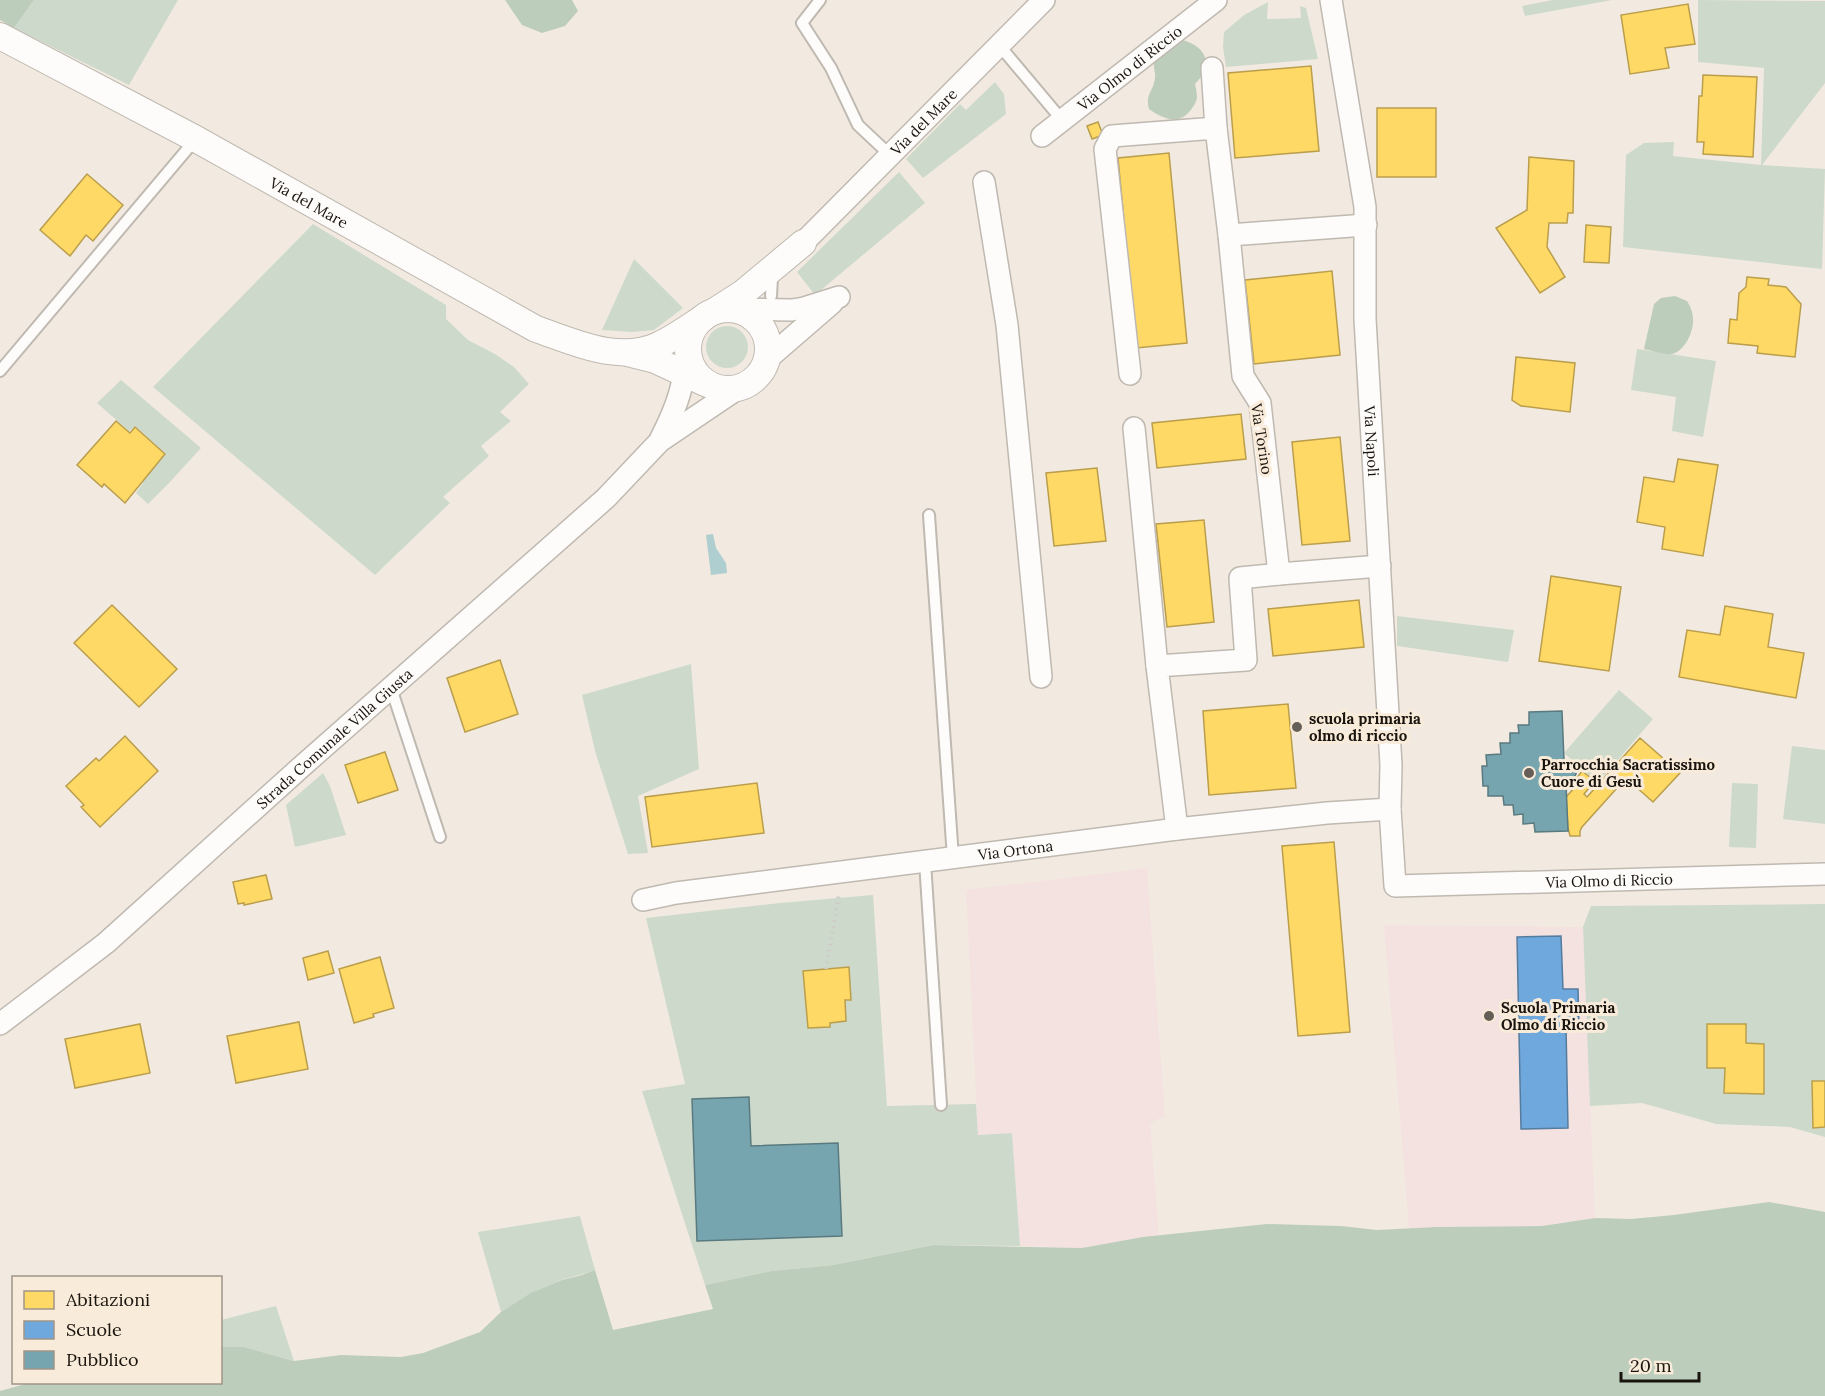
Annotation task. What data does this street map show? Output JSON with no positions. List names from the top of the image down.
{
  "streets": {
    "street": [
      "Via Olmo di Riccio",
      "Via del Mare",
      "Via Torino",
      "Via Napoli",
      "Strada Comunale Villa Giusta",
      "Via Ortona"
    ]
  },
  "crossings": [
    ["Via Olmo di Riccio", "Via Napoli"],
    ["Via Napoli", "Via Ortona"]
  ],
  "places": ["scuola primaria olmo di riccio", "Parrocchia Sacratissimo Cuore di Gesù", "Scuola Primaria Olmo di Riccio"],
  "legend": ["Abitazioni", "Scuole", "Pubblico"],
  "scale_bar": "20 m"
}
